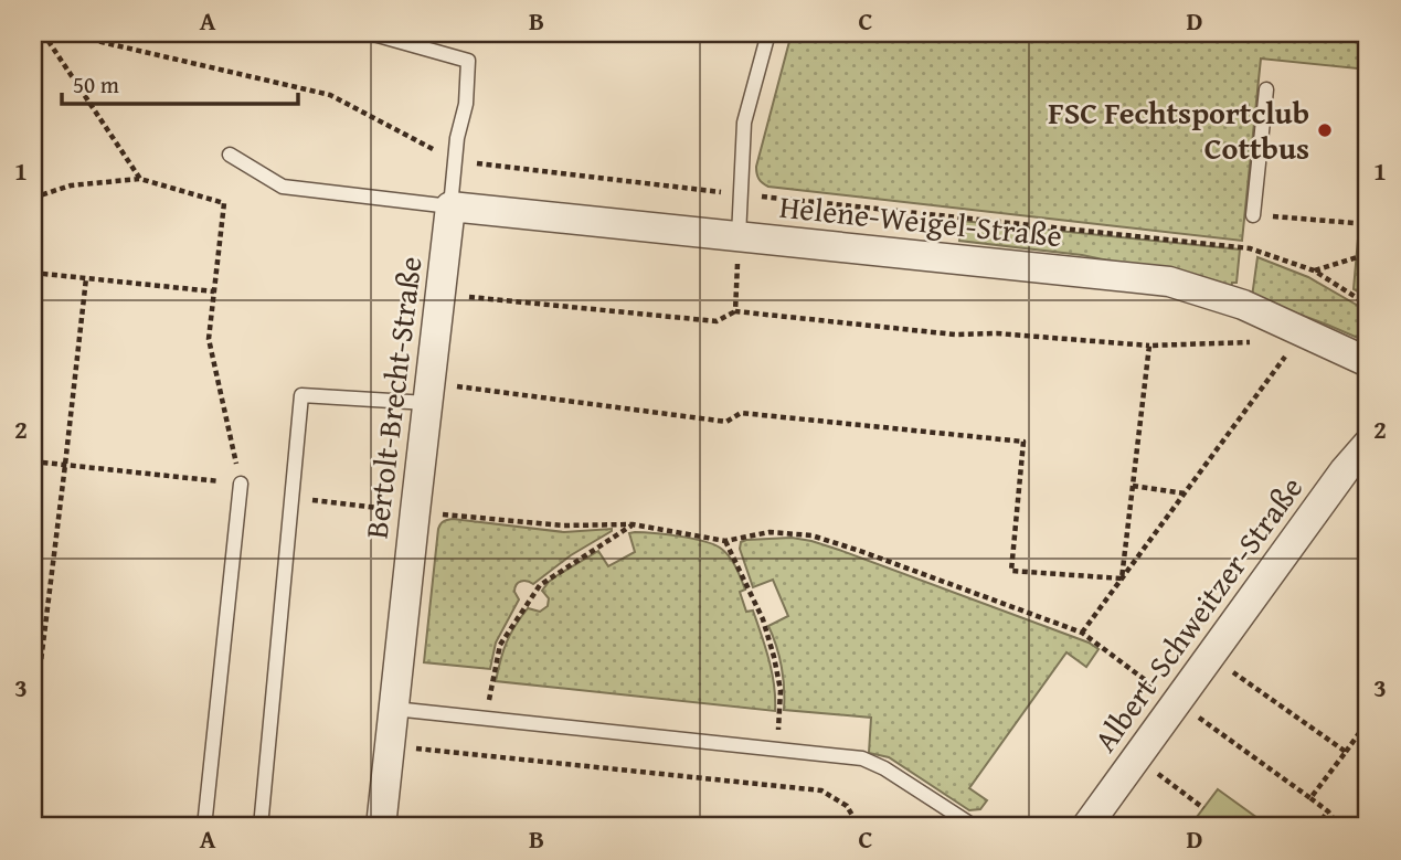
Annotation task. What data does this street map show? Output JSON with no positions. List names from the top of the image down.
{
  "streets": {
    "street": ["Helene-Weigel-Straße", "Bertolt-Brecht-Straße", "Albert-Schweitzer-Straße"]
  },
  "crossings": [
    ["Helene-Weigel-Straße", "Bertolt-Brecht-Straße"]
  ],
  "places": ["FSC Fechtsportclub Cottbus"],
  "scale_bar": "50 m",
  "grid": {
    "columns": [
      "A",
      "B",
      "C",
      "D"
    ],
    "rows": ["1", "2", "3"]
  }
}
